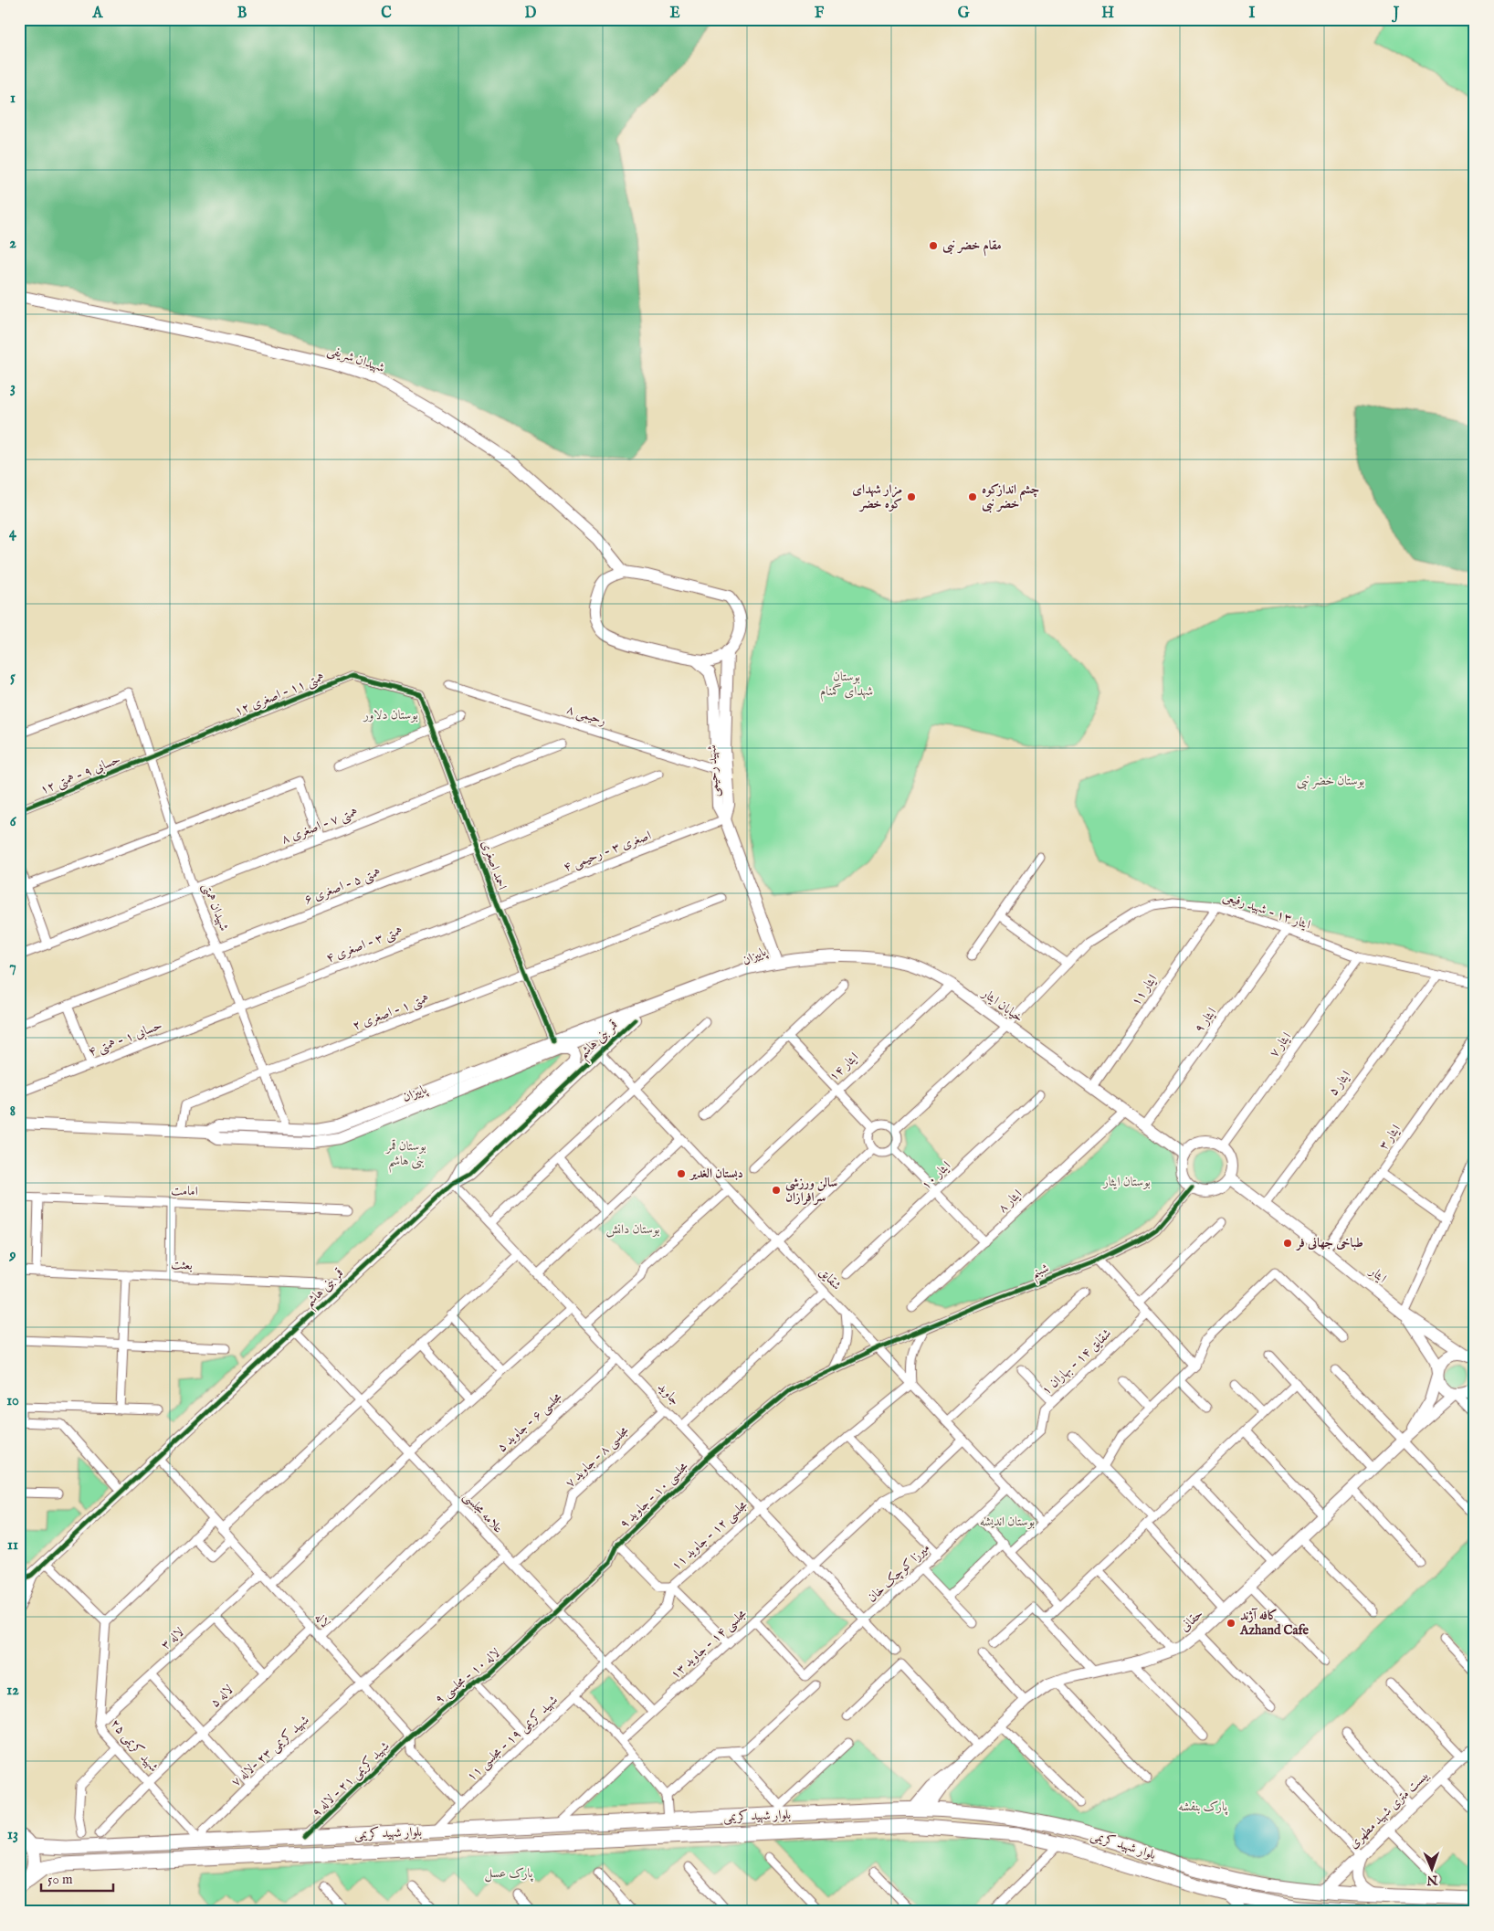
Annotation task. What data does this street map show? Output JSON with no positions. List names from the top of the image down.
{
  "streets": {
    "main road": [
      "شهیدان شریفی",
      "شهید رحیمی",
      "پاییزان",
      "خیابان ایثار",
      "قمر بنی هاشم",
      "ایثار",
      "حقانی",
      "بیست متری شهید مطهری",
      "بلوار شهید کریمی"
    ],
    "street": [
      "همتی ۱۱ - اصغری ۱۲",
      "رحیمی ۸",
      "حسابی ۹ - همتی ۱۲",
      "همتی ۷ - اصغری ۸",
      "اصغری ۳ - رحیمی ۴",
      "احمد اصغری",
      "همتی ۵ - اصغری ۶",
      "شهیدان همتی",
      "ایثار ۱۳ - شهید رفیعی",
      "همتی ۳ - اصغری ۴",
      "ایثار ۱۱",
      "همتی ۱ - اصغری ۲",
      "ایثار ۹",
      "حسابی ۱ - همتی ۴",
      "ایثار ۷",
      "ایثار ۱۴",
      "ایثار ۵",
      "ایثار ۳",
      "ایثار ۱۰",
      "امامت",
      "ایثار ۸",
      "بعثت",
      "شبنم",
      "شقایق",
      "شقایق ۱۴ - بهاران ۱",
      "جاوید",
      "مجلسی ۶ - جاوید ۵",
      "مجلسی ۸ - جاوید ۷",
      "مجلسی ۱۰ - جاوید ۹",
      "علامه مجلسی",
      "مجلسی ۱۲ - جاوید ۱۱",
      "میرزا کوچک خان",
      "لاله",
      "لاله ۳",
      "مجلسی ۱۴ - جاوید ۱۳",
      "لاله ۱۰ - مجلسی ۹",
      "لاله ۵",
      "شهید کریمی ۱۹ - مجلسی ۱۱",
      "شهید کریمی ۲۵",
      "شهید کریمی ۲۳ -لاله ۷",
      "شهید کریمی ۲۱ - لاله ۹"
    ]
  },
  "crossings": [
    ["همتی ۱۱ - اصغری ۱۲", "حسابی ۹ - همتی ۱۲"],
    ["همتی ۱۱ - اصغری ۱۲", "احمد اصغری"],
    ["همتی ۱۱ - اصغری ۱۲", "شهیدان همتی"],
    ["شهید رحیمی", "اصغری ۳ - رحیمی ۴"],
    ["شهید رحیمی", "پاییزان"],
    ["شهید رحیمی", "خیابان ایثار"],
    ["حسابی ۹ - همتی ۱۲", "شهیدان همتی"],
    ["همتی ۷ - اصغری ۸", "احمد اصغری"],
    ["همتی ۷ - اصغری ۸", "شهیدان همتی"],
    ["اصغری ۳ - رحیمی ۴", "احمد اصغری"],
    ["اصغری ۳ - رحیمی ۴", "همتی ۳ - اصغری ۴"],
    ["احمد اصغری", "همتی ۵ - اصغری ۶"],
    ["احمد اصغری", "همتی ۳ - اصغری ۴"],
    ["احمد اصغری", "پاییزان"],
    ["احمد اصغری", "همتی ۱ - اصغری ۲"],
    ["احمد اصغری", "قمر بنی هاشم"],
    ["همتی ۵ - اصغری ۶", "شهیدان همتی"],
    ["شهیدان همتی", "همتی ۳ - اصغری ۴"],
    ["شهیدان همتی", "پاییزان"],
    ["شهیدان همتی", "همتی ۱ - اصغری ۲"],
    ["شهیدان همتی", "حسابی ۱ - همتی ۴"],
    ["ایثار ۱۳ - شهید رفیعی", "ایثار ۱۱"],
    ["ایثار ۱۳ - شهید رفیعی", "خیابان ایثار"],
    ["ایثار ۱۳ - شهید رفیعی", "ایثار ۹"],
    ["ایثار ۱۳ - شهید رفیعی", "ایثار ۷"],
    ["ایثار ۱۳ - شهید رفیعی", "ایثار ۵"],
    ["همتی ۳ - اصغری ۴", "حسابی ۱ - همتی ۴"],
    ["پاییزان", "خیابان ایثار"],
    ["پاییزان", "همتی ۱ - اصغری ۲"],
    ["پاییزان", "قمر بنی هاشم"],
    ["ایثار ۱۱", "خیابان ایثار"],
    ["خیابان ایثار", "ایثار ۹"],
    ["خیابان ایثار", "ایثار ۷"],
    ["خیابان ایثار", "ایثار ۱۴"],
    ["خیابان ایثار", "ایثار ۸"],
    ["خیابان ایثار", "شبنم"],
    ["خیابان ایثار", "ایثار"],
    ["قمر بنی هاشم", "بعثت"],
    ["قمر بنی هاشم", "شقایق"],
    ["قمر بنی هاشم", "جاوید"],
    ["قمر بنی هاشم", "علامه مجلسی"],
    ["قمر بنی هاشم", "لاله"],
    ["ایثار ۷", "شبنم"],
    ["ایثار ۷", "ایثار"],
    ["ایثار ۵", "ایثار"],
    ["ایثار ۳", "ایثار"],
    ["شبنم", "ایثار"],
    ["شبنم", "شقایق"],
    ["شبنم", "مجلسی ۱۰ - جاوید ۹"],
    ["شقایق", "شقایق ۱۴ - بهاران ۱"],
    ["شقایق", "مجلسی ۱۲ - جاوید ۱۱"],
    ["شقایق", "میرزا کوچک خان"],
    ["شقایق", "مجلسی ۱۴ - جاوید ۱۳"],
    ["جاوید", "مجلسی ۶ - جاوید ۵"],
    ["جاوید", "مجلسی ۸ - جاوید ۷"],
    ["جاوید", "مجلسی ۱۰ - جاوید ۹"],
    ["جاوید", "مجلسی ۱۲ - جاوید ۱۱"],
    ["جاوید", "میرزا کوچک خان"],
    ["جاوید", "مجلسی ۱۴ - جاوید ۱۳"],
    ["مجلسی ۶ - جاوید ۵", "علامه مجلسی"],
    ["مجلسی ۶ - جاوید ۵", "لاله"],
    ["مجلسی ۸ - جاوید ۷", "علامه مجلسی"],
    ["مجلسی ۱۰ - جاوید ۹", "علامه مجلسی"],
    ["مجلسی ۱۰ - جاوید ۹", "لاله ۱۰ - مجلسی ۹"],
    ["علامه مجلسی", "مجلسی ۱۲ - جاوید ۱۱"],
    ["علامه مجلسی", "مجلسی ۱۴ - جاوید ۱۳"],
    ["علامه مجلسی", "لاله ۱۰ - مجلسی ۹"],
    ["علامه مجلسی", "شهید کریمی ۱۹ - مجلسی ۱۱"],
    ["علامه مجلسی", "شهید کریمی ۲۳ -لاله ۷"],
    ["مجلسی ۱۲ - جاوید ۱۱", "شهید کریمی ۱۹ - مجلسی ۱۱"],
    ["میرزا کوچک خان", "مجلسی ۱۴ - جاوید ۱۳"],
    ["لاله", "لاله ۳"],
    ["لاله", "لاله ۱۰ - مجلسی ۹"],
    ["لاله", "لاله ۵"],
    ["لاله", "شهید کریمی ۱۹ - مجلسی ۱۱"],
    ["لاله", "شهید کریمی ۲۳ -لاله ۷"],
    ["لاله", "شهید کریمی ۲۱ - لاله ۹"],
    ["حقانی", "بلوار شهید کریمی"],
    ["لاله ۳", "شهید کریمی ۲۵"],
    ["لاله ۱۰ - مجلسی ۹", "شهید کریمی ۲۱ - لاله ۹"],
    ["لاله ۵", "شهید کریمی ۲۵"],
    ["شهید کریمی ۱۹ - مجلسی ۱۱", "بلوار شهید کریمی"],
    ["شهید کریمی ۲۵", "شهید کریمی ۲۳ -لاله ۷"],
    ["شهید کریمی ۲۵", "بلوار شهید کریمی"],
    ["شهید کریمی ۲۳ -لاله ۷", "بلوار شهید کریمی"],
    ["شهید کریمی ۲۱ - لاله ۹", "بلوار شهید کریمی"],
    ["بیست متری شهید مطهری", "بلوار شهید کریمی"]
  ],
  "parks": [
    "بوستان شهدای گمنام",
    "بوستان دلاور",
    "بوستان خضر نبی",
    "بوستان قمر بنی هاشم",
    "بوستان ایثار",
    "بوستان دانش",
    "بوستان اندیشه",
    "پارک بنفشه",
    "پارک عسل"
  ],
  "places": [
    "مقام خضر نبی",
    "مزار شهدای کوه خضر",
    "چشم اندازکوه خضر نبی",
    "دبستان الغدیر",
    "سالن ورزشی سرافرازان",
    "طباخی جهانی فر",
    "کافه آژند Azhand Cafe"
  ],
  "scale_bar": "50 m",
  "north": "bottom",
  "grid": {
    "columns": [
      "A",
      "B",
      "C",
      "D",
      "E",
      "F",
      "G",
      "H",
      "I",
      "J"
    ],
    "rows": [
      "1",
      "2",
      "3",
      "4",
      "5",
      "6",
      "7",
      "8",
      "9",
      "10",
      "11",
      "12",
      "13"
    ]
  }
}
